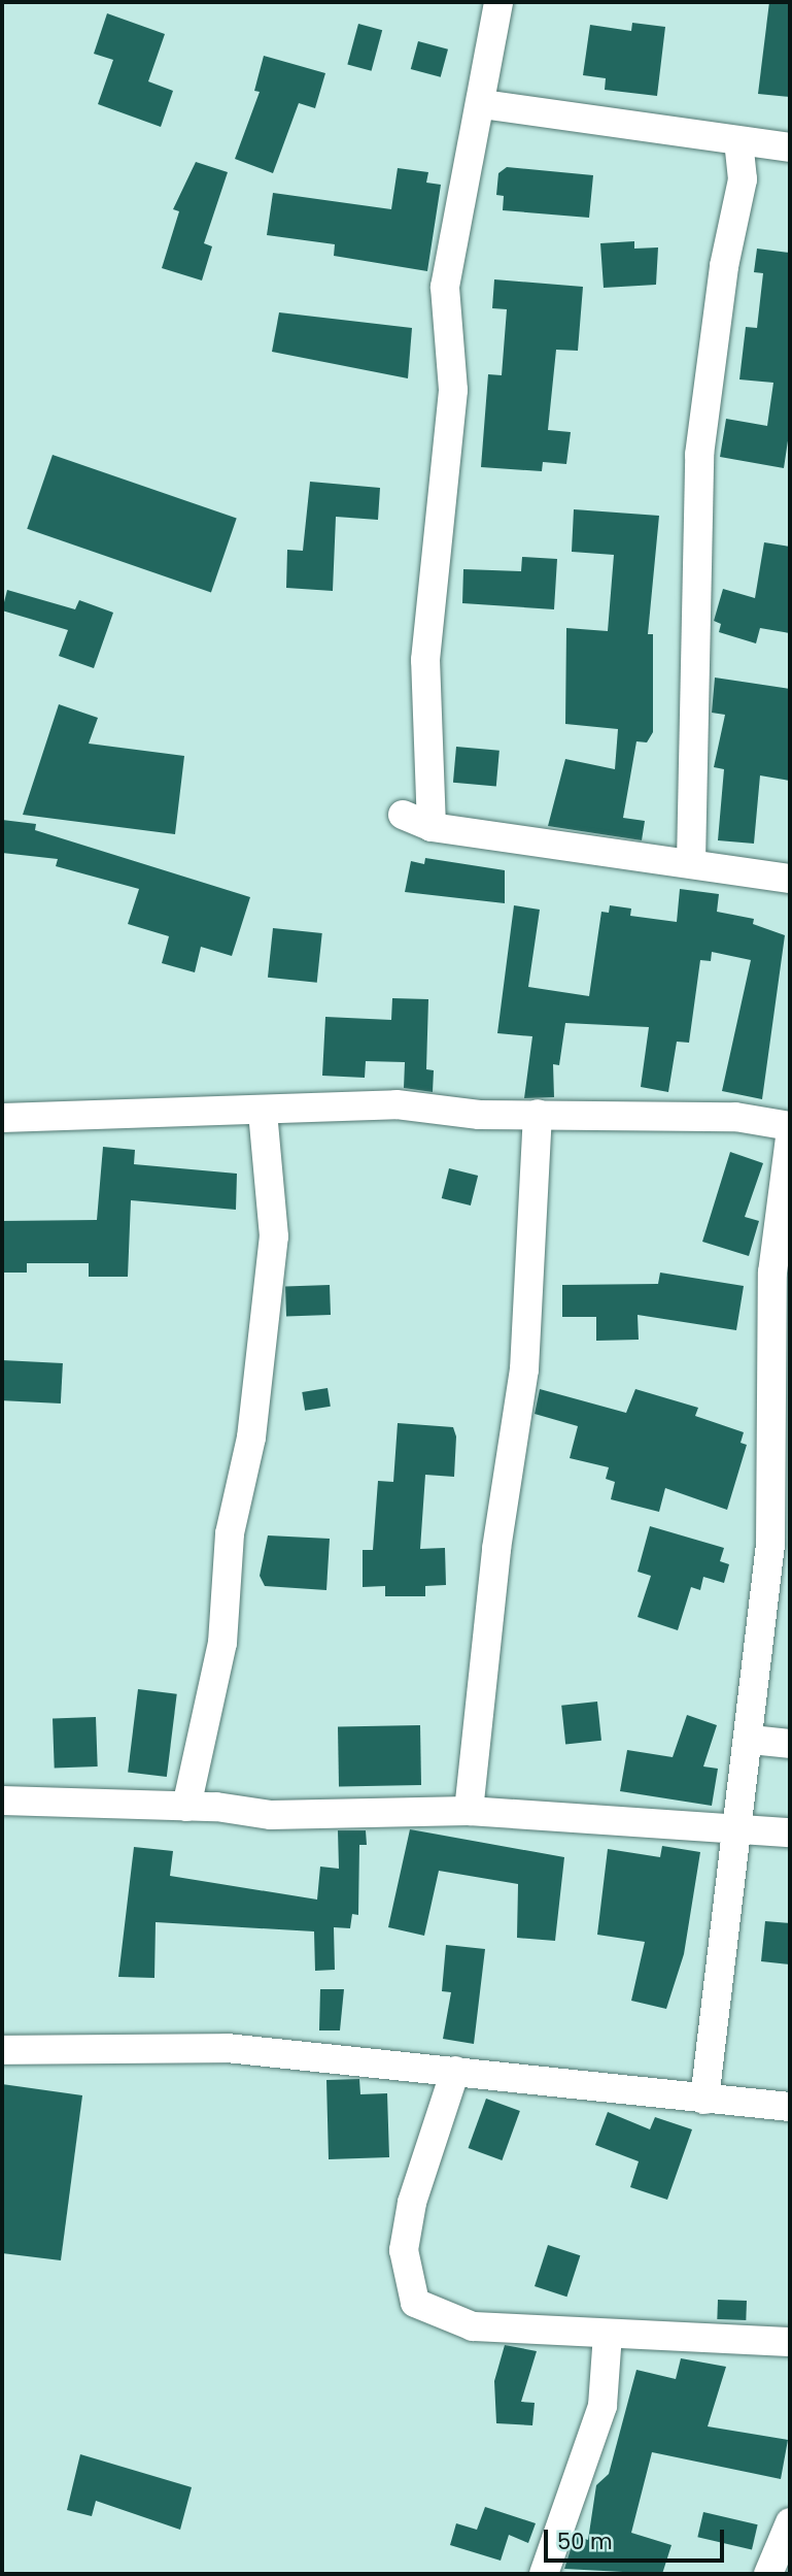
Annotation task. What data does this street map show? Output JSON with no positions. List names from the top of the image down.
{
  "scale_bar": "50 m"
}
